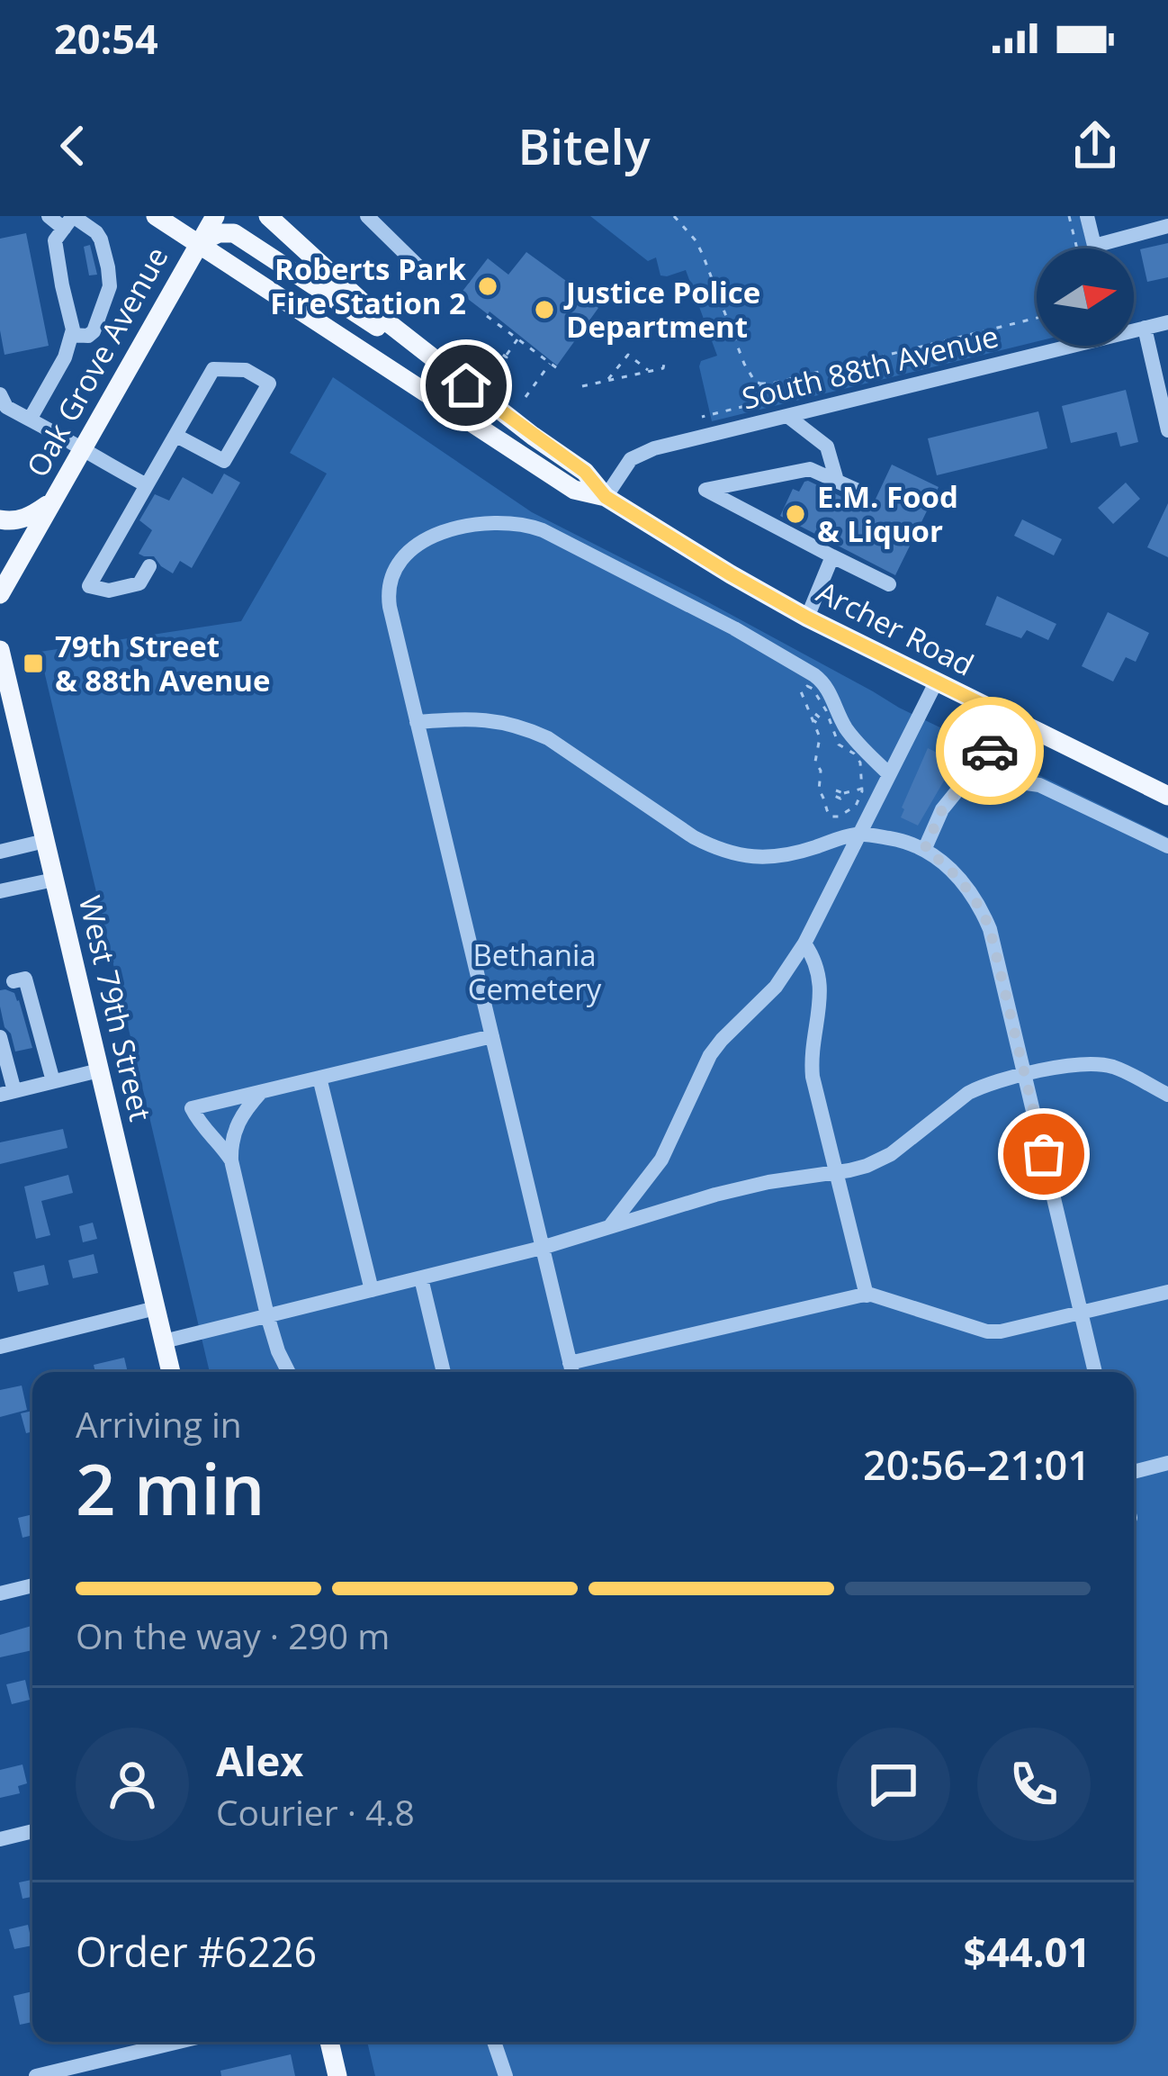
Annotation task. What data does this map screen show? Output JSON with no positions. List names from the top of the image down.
{
  "streets": {
    "main road": ["Oak Grove Avenue", "Archer Road", "West 79th Street"],
    "street": ["South 88th Avenue"]
  },
  "crossings": [
    ["Oak Grove Avenue", "Archer Road"],
    ["South 88th Avenue", "Archer Road"]
  ],
  "parks": ["Bethania Cemetery"],
  "places": {
    "other": ["Roberts Park Fire Station 2", "Justice Police Department", "E.M. Food & Liquor"],
    "transit": ["79th Street & 88th Avenue"]
  },
  "north": "right",
  "page": {
    "status": "20:54",
    "header": "Bitely",
    "heading": ["2 min", "Arriving in", "20:56–21:01"],
    "panel": [
      "Alex",
      "Courier · 4.8",
      "Order #6226",
      "$44.01"
    ],
    "bar": "On the way · 290 m"
  }
}
